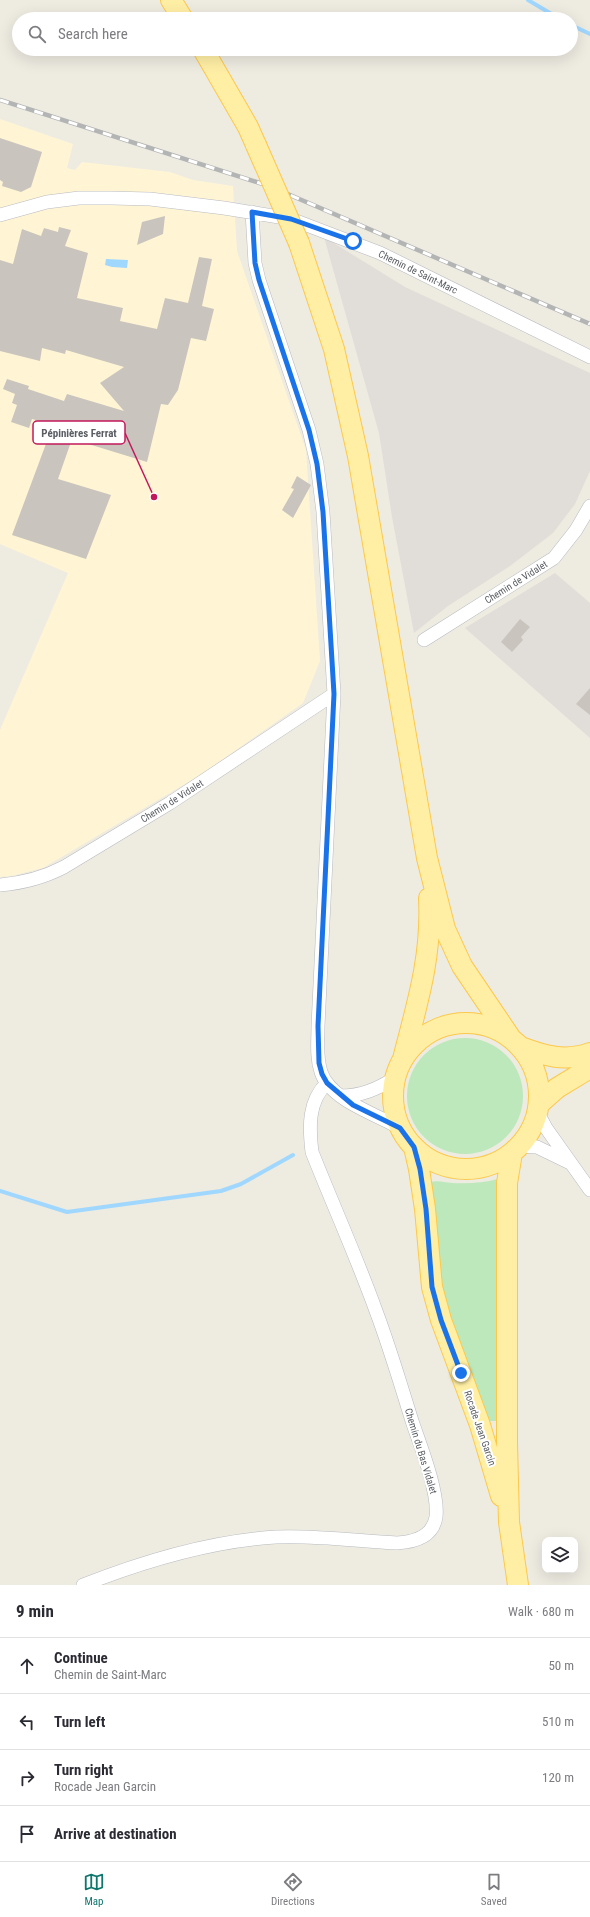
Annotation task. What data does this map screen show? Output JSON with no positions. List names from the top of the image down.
{
  "streets": {
    "main road": ["Rocade Jean Garcin"],
    "street": ["Chemin de Saint-Marc", "Chemin de Vidalet", "Chemin du Bas Vidalet"]
  },
  "places": ["Pépinières Ferrat"],
  "page": {
    "search": "Search here",
    "heading": ["9 min", "Walk · 680 m"],
    "list": [
      ["Continue", "Chemin de Saint-Marc", "50 m"],
      ["Turn left", "510 m"],
      ["Turn right", "Rocade Jean Garcin", "120 m"],
      "Arrive at destination"
    ],
    "nav": ["Map", "Directions", "Saved"]
  }
}
